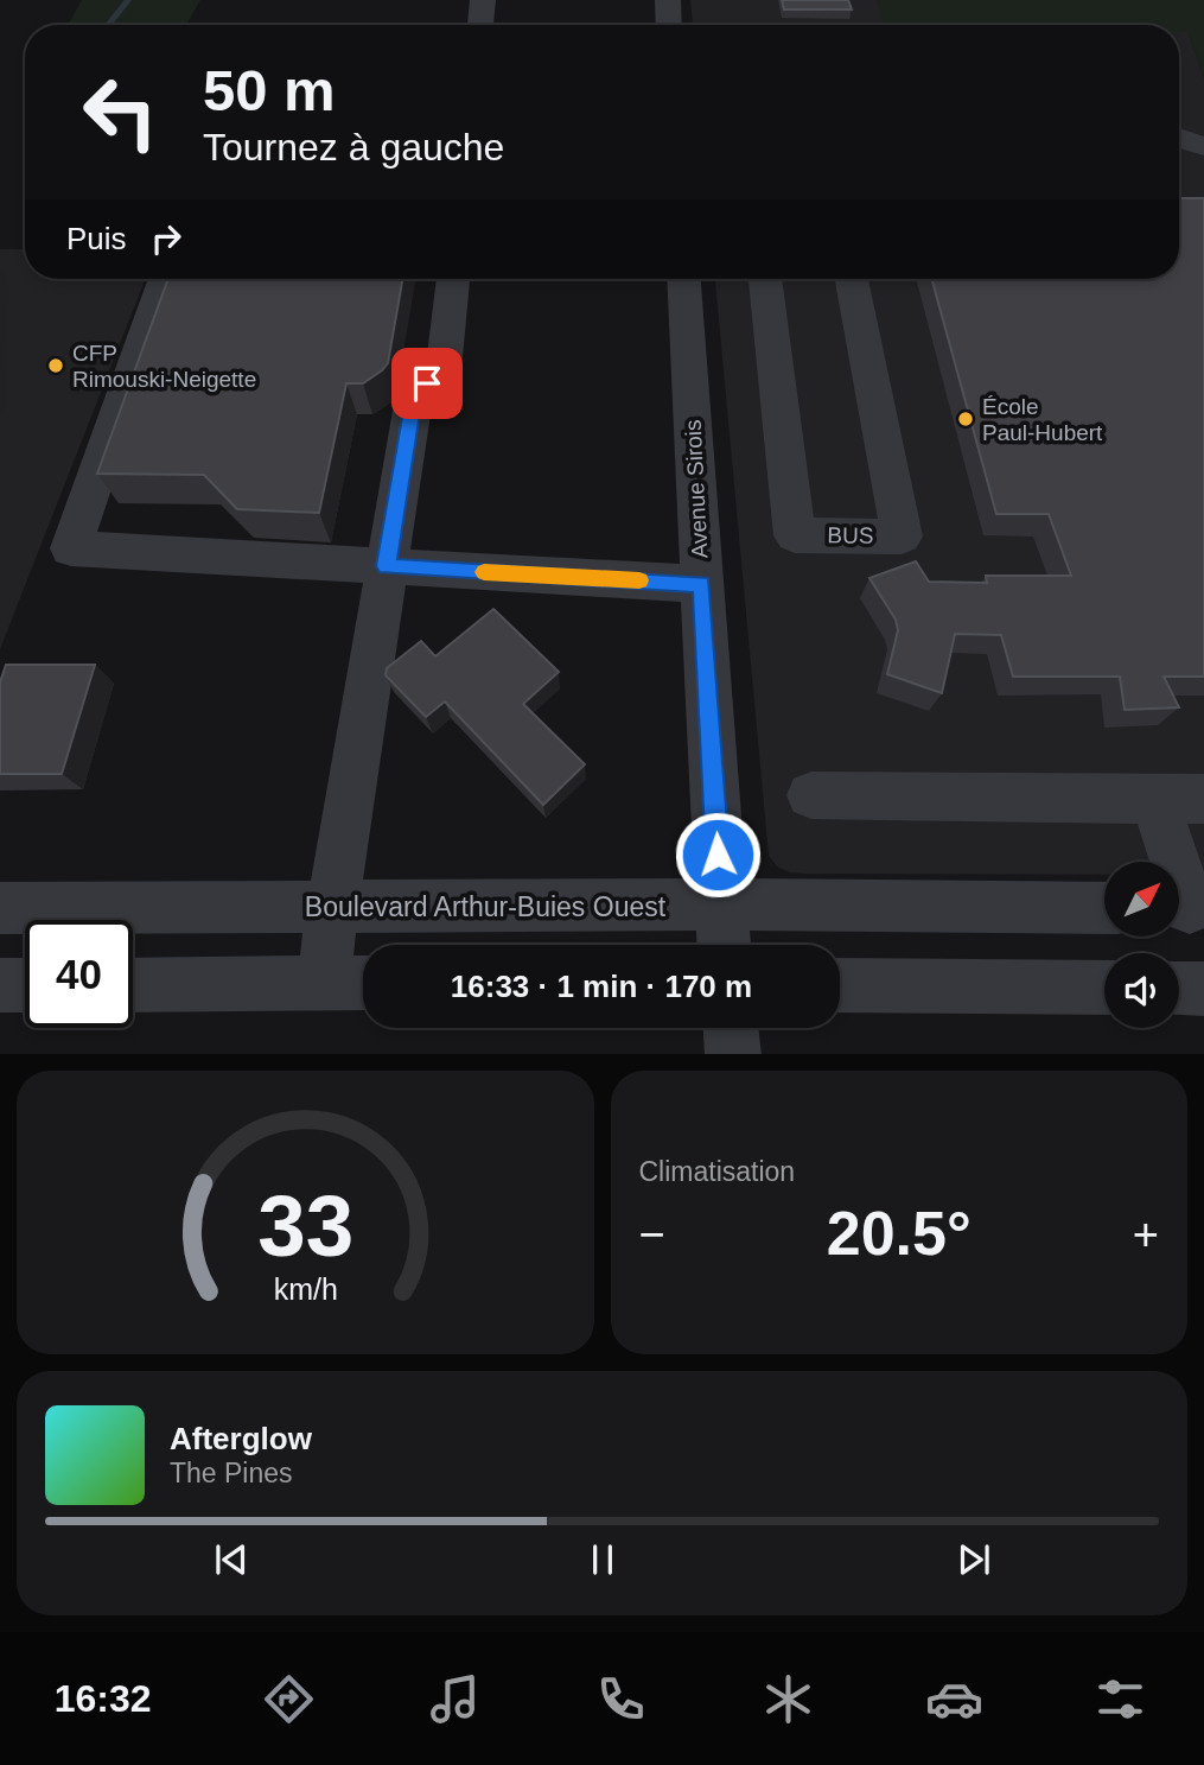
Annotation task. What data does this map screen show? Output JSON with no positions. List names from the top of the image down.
{
  "streets": {
    "street": ["Avenue Sirois", "BUS", "Boulevard Arthur-Buies Ouest"]
  },
  "crossings": [
    ["Avenue Sirois", "Boulevard Arthur-Buies Ouest"]
  ],
  "places": ["CFP Rimouski-Neigette", "École Paul-Hubert"],
  "north": "top right",
  "page": {
    "turn": ["50 m", "Tournez à gauche"],
    "then": "Puis",
    "limit": "40",
    "trip": "16:33 · 1 min · 170 m",
    "tile": "Climatisation",
    "heat": ["−", "20.5°", "+"],
    "song": ["Afterglow", "The Pines"],
    "tabs": "16:32",
    "gauge": ["33", "km/h"]
  }
}
